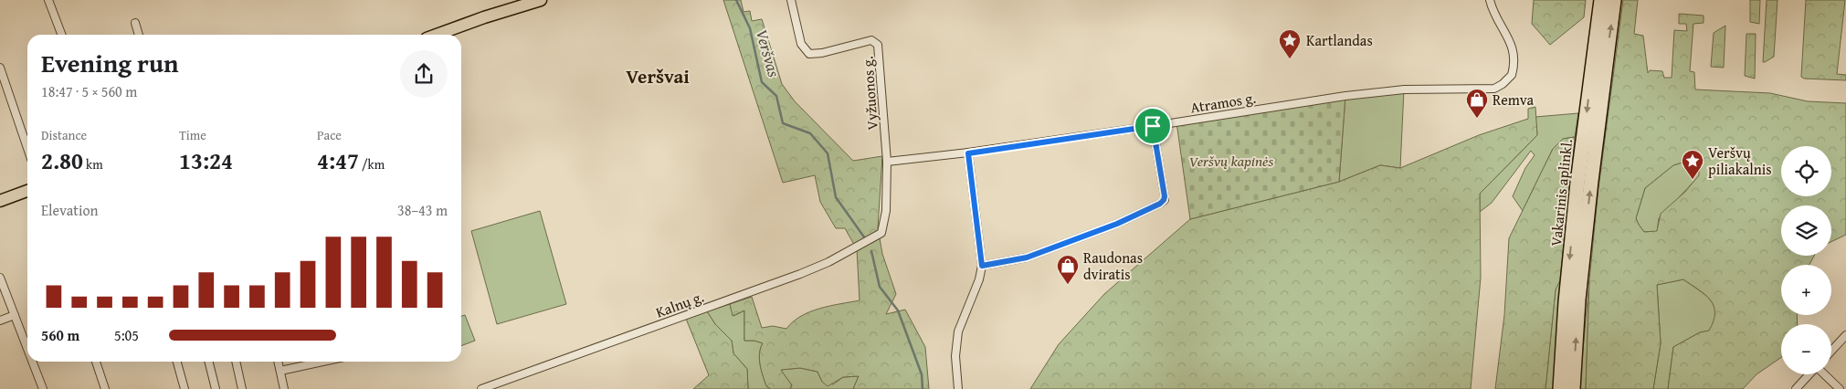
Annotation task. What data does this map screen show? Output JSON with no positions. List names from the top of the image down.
{
  "streets": {
    "highway": ["Vakarinis aplinkl."],
    "street": ["Vyžuonos g.", "Atramos g.", "Kalnų g."]
  },
  "crossings": [
    ["Vyžuonos g.", "Atramos g."],
    ["Vyžuonos g.", "Kalnų g."],
    ["Atramos g.", "Kalnų g."]
  ],
  "districts": ["Veršvai"],
  "water": ["Veršvas"],
  "parks": ["Veršvų kapinės"],
  "places": {
    "place": ["Kartlandas", "Veršvų piliakalnis"],
    "shop": ["Remva", "Raudonas dviratis"]
  },
  "page": {
    "heading": ["Evening run", "18:47 · 5 × 560 m"],
    "stats": [
      ["Distance", "2.80 km"],
      ["Time", "13:24"],
      ["Pace", "4:47 /km"]
    ],
    "map_buttons": ["+", "−"],
    "chart": ["Elevation", "38–43 m"],
    "list": [
      {
        "name": "560 m",
        "note": "5:05"
      }
    ]
  }
}
